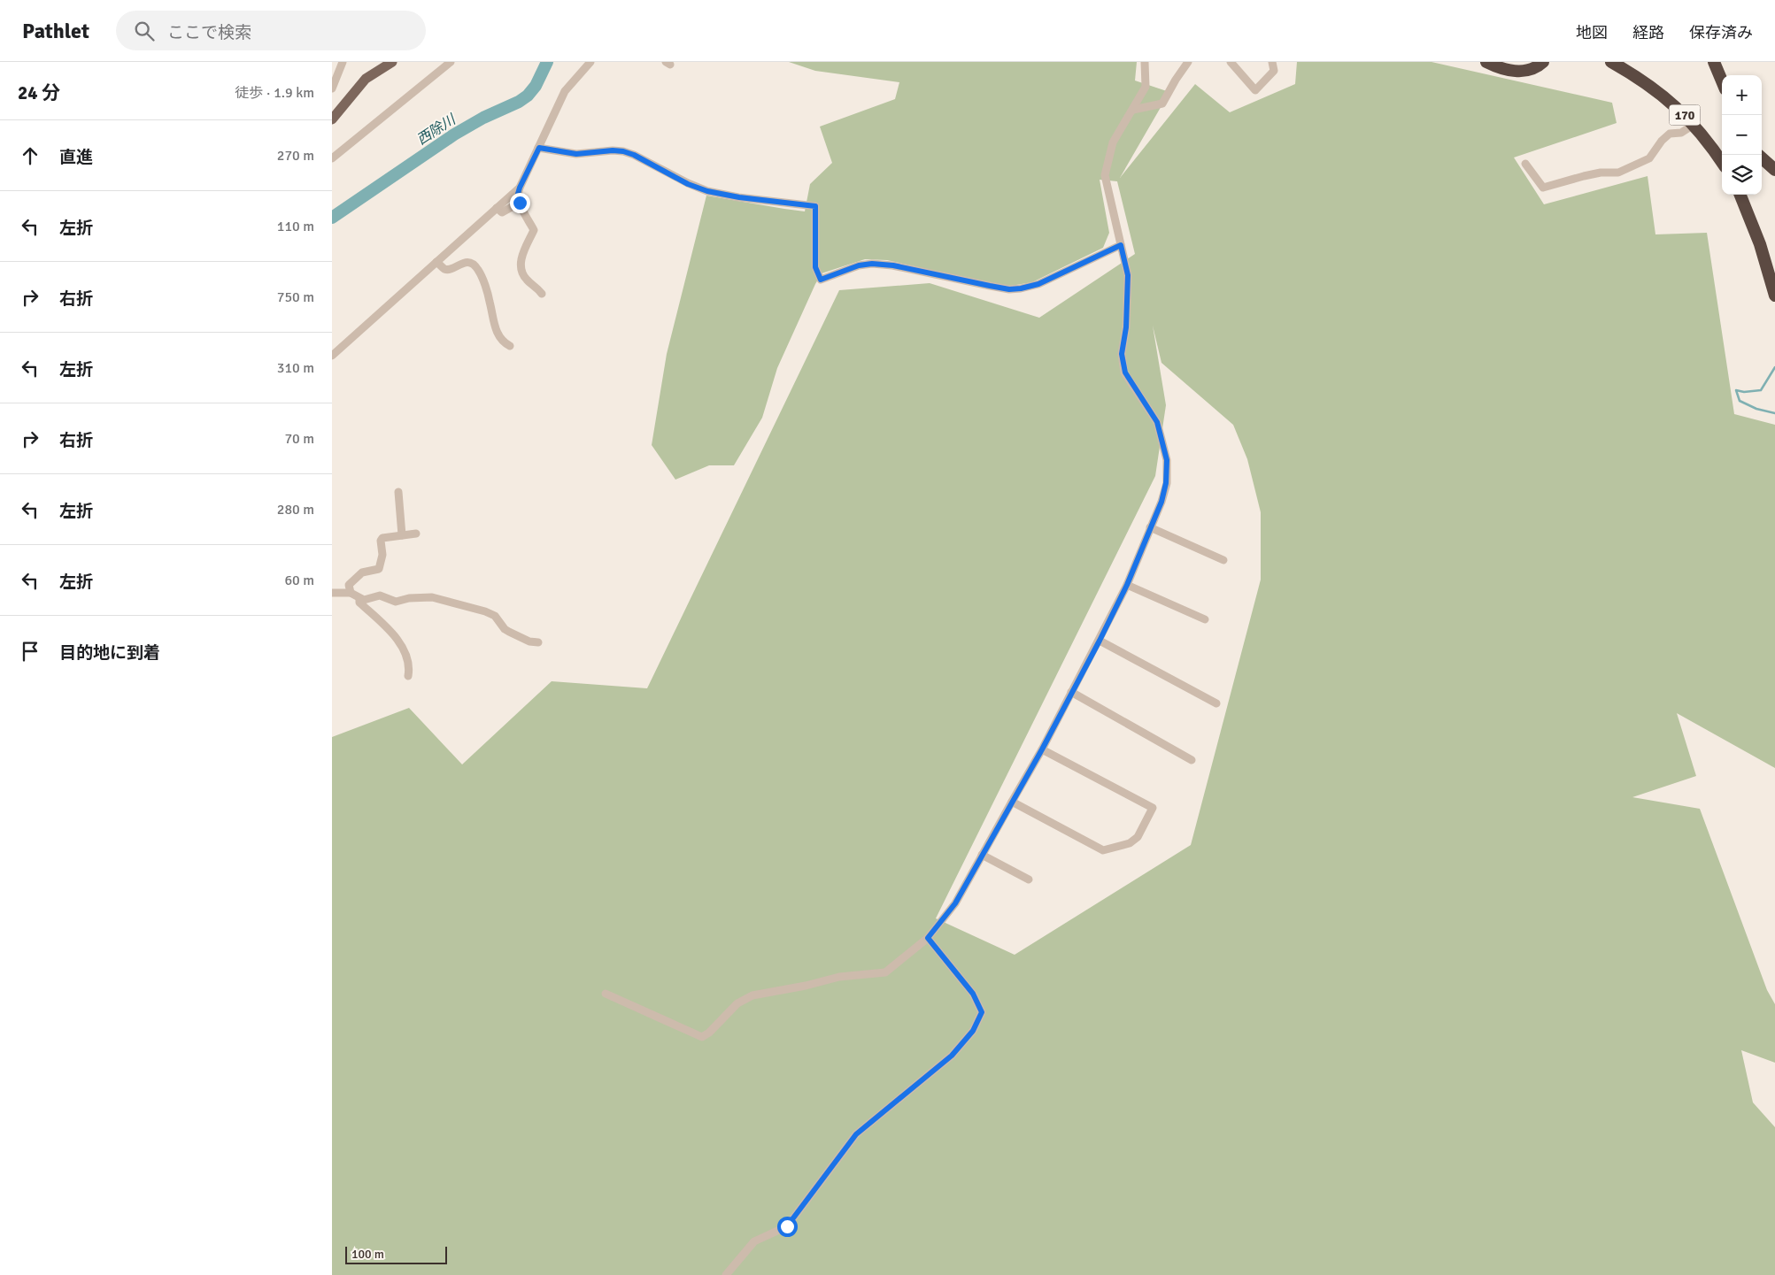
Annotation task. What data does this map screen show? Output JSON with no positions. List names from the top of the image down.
{
  "streets": {
    "highway": ["170"]
  },
  "water": ["西除川"],
  "scale_bar": "100 m",
  "page": {
    "header": "Pathlet",
    "search": "ここで検索",
    "nav": ["地図", "経路", "保存済み"],
    "heading": ["24 分", "徒歩 · 1.9 km"],
    "map_buttons": ["+", "−"],
    "list": [
      ["直進", "270 m"],
      ["左折", "110 m"],
      ["右折", "750 m"],
      ["左折", "310 m"],
      ["右折", "70 m"],
      ["左折", "280 m"],
      ["左折", "60 m"],
      "目的地に到着"
    ],
    "scale": "100 m"
  }
}
